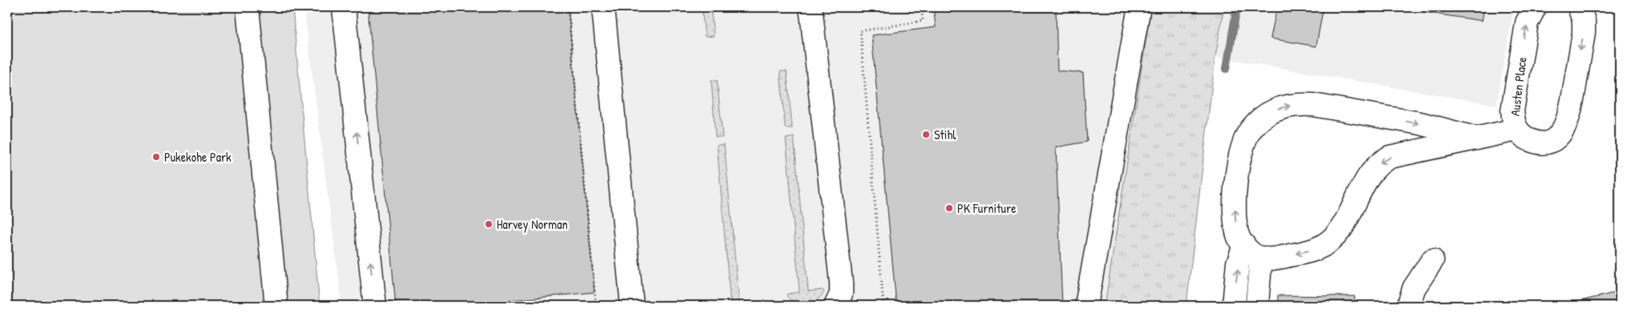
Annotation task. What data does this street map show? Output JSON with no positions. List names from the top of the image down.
{
  "streets": {
    "street": ["Austen Place"]
  },
  "places": [
    "Stihl",
    "Pukekohe Park",
    "PK Furniture",
    "Harvey Norman"
  ]
}
